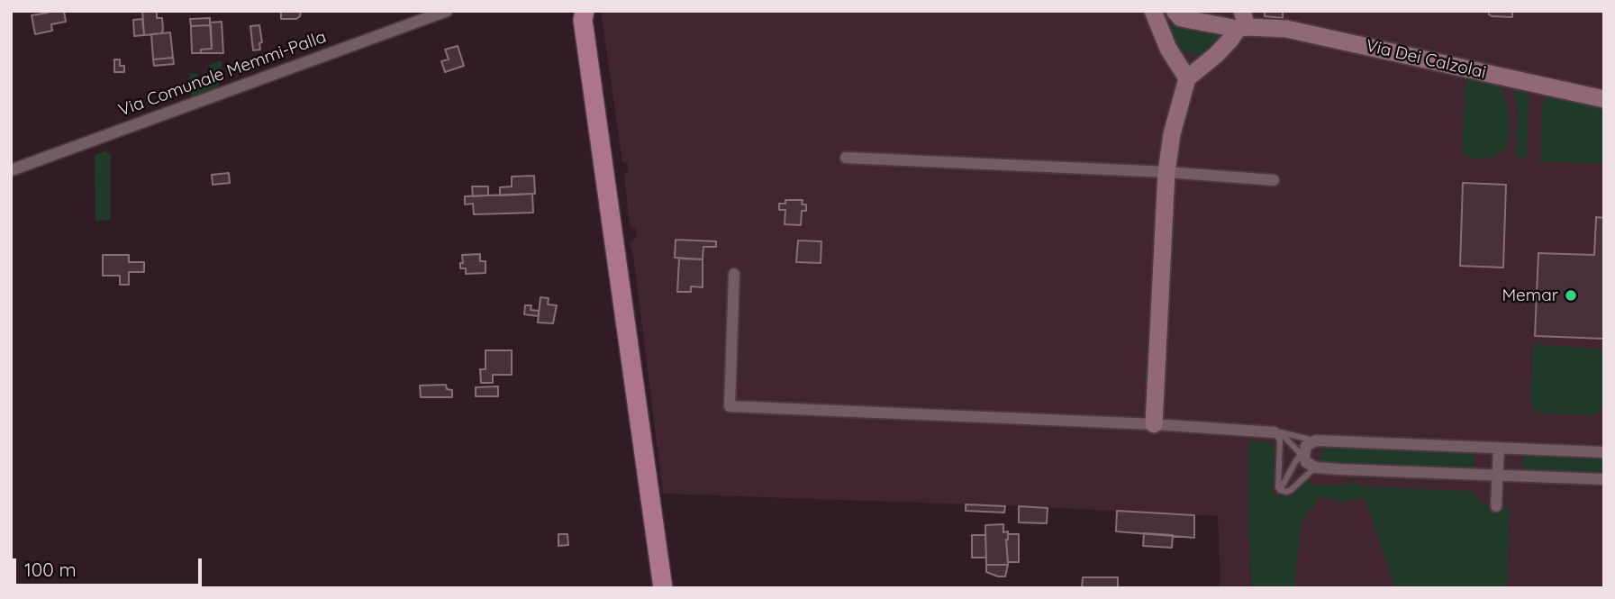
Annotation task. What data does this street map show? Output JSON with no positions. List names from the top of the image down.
{
  "streets": {
    "street": ["Via Dei Calzolai", "Via Comunale Memmi-Palla"]
  },
  "places": ["Memar"],
  "scale_bar": "100 m"
}
